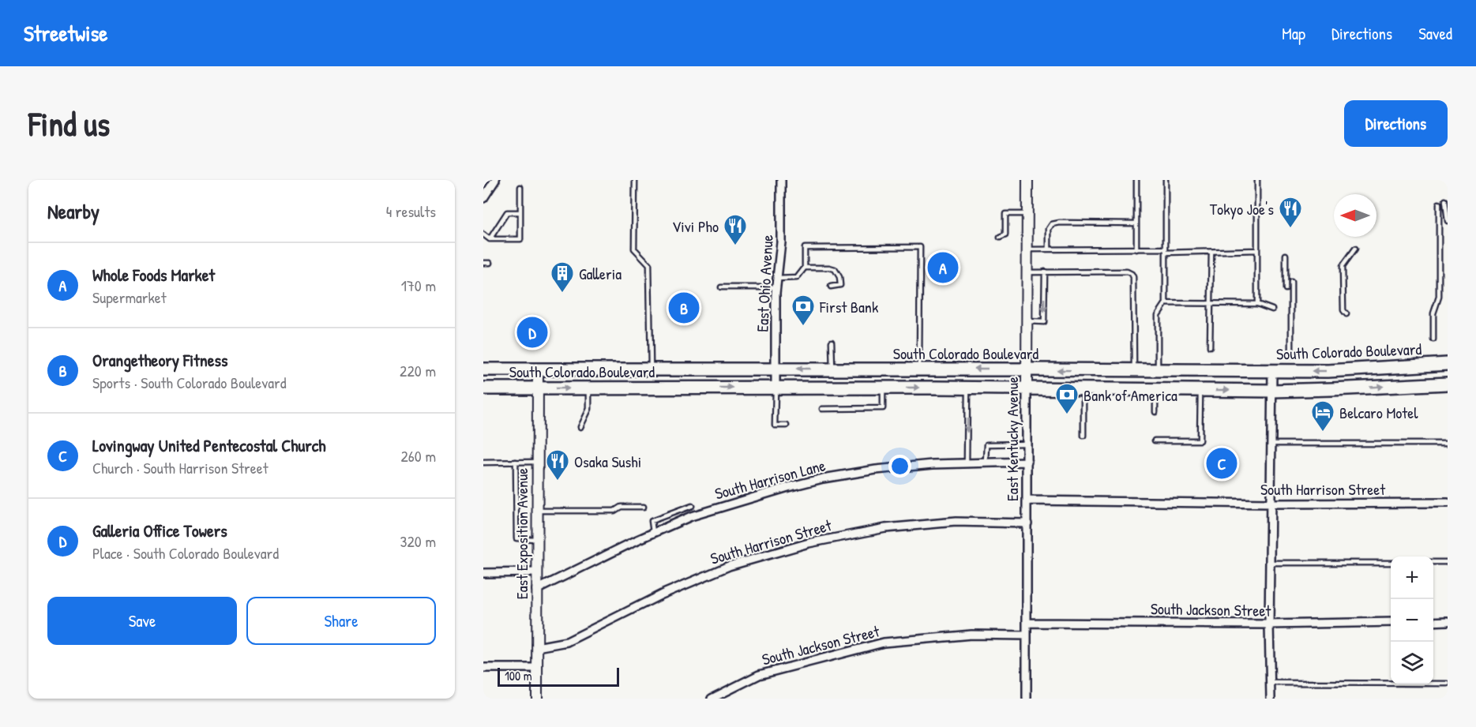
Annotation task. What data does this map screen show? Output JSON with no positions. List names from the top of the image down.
{
  "streets": {
    "main road": ["South Colorado Boulevard"],
    "street": [
      "East Ohio Avenue",
      "East Kentucky Avenue",
      "South Harrison Lane",
      "South Harrison Street",
      "East Exposition Avenue",
      "South Jackson Street"
    ]
  },
  "crossings": [
    ["East Ohio Avenue", "South Colorado Boulevard"],
    ["South Colorado Boulevard", "East Kentucky Avenue"],
    ["South Colorado Boulevard", "East Exposition Avenue"],
    ["East Kentucky Avenue", "South Harrison Lane"],
    ["East Kentucky Avenue", "South Harrison Street"],
    ["East Kentucky Avenue", "South Jackson Street"],
    ["South Harrison Lane", "East Exposition Avenue"],
    ["South Harrison Street", "East Exposition Avenue"]
  ],
  "places": {
    "restaurant": ["Tokyo Joe's", "Vivi Pho", "Osaka Sushi"],
    "building": ["Galleria"],
    "bank": ["First Bank", "Bank of America"],
    "hotel": ["Belcaro Motel"]
  },
  "scale_bar": "100 m",
  "north": "left",
  "page": {
    "header": "Streetwise",
    "nav": ["Map", "Directions", "Saved"],
    "buttons": [
      "Directions",
      ["Save", "Share"]
    ],
    "title": "Find us",
    "heading": ["Nearby", "4 results"],
    "list": [
      {
        "mark": "A",
        "name": "Whole Foods Market",
        "note": "Supermarket",
        "value": "170 m"
      },
      {
        "mark": "B",
        "name": "Orangetheory Fitness",
        "note": "Sports · South Colorado Boulevard",
        "value": "220 m"
      },
      {
        "mark": "C",
        "name": "Lovingway United Pentecostal Church",
        "note": "Church · South Harrison Street",
        "value": "260 m"
      },
      {
        "mark": "D",
        "name": "Galleria Office Towers",
        "note": "Place · South Colorado Boulevard",
        "value": "320 m"
      }
    ],
    "pins": [
      "A",
      "B",
      "D",
      "C"
    ],
    "map_buttons": ["+", "−"],
    "scale": "100 m"
  }
}
